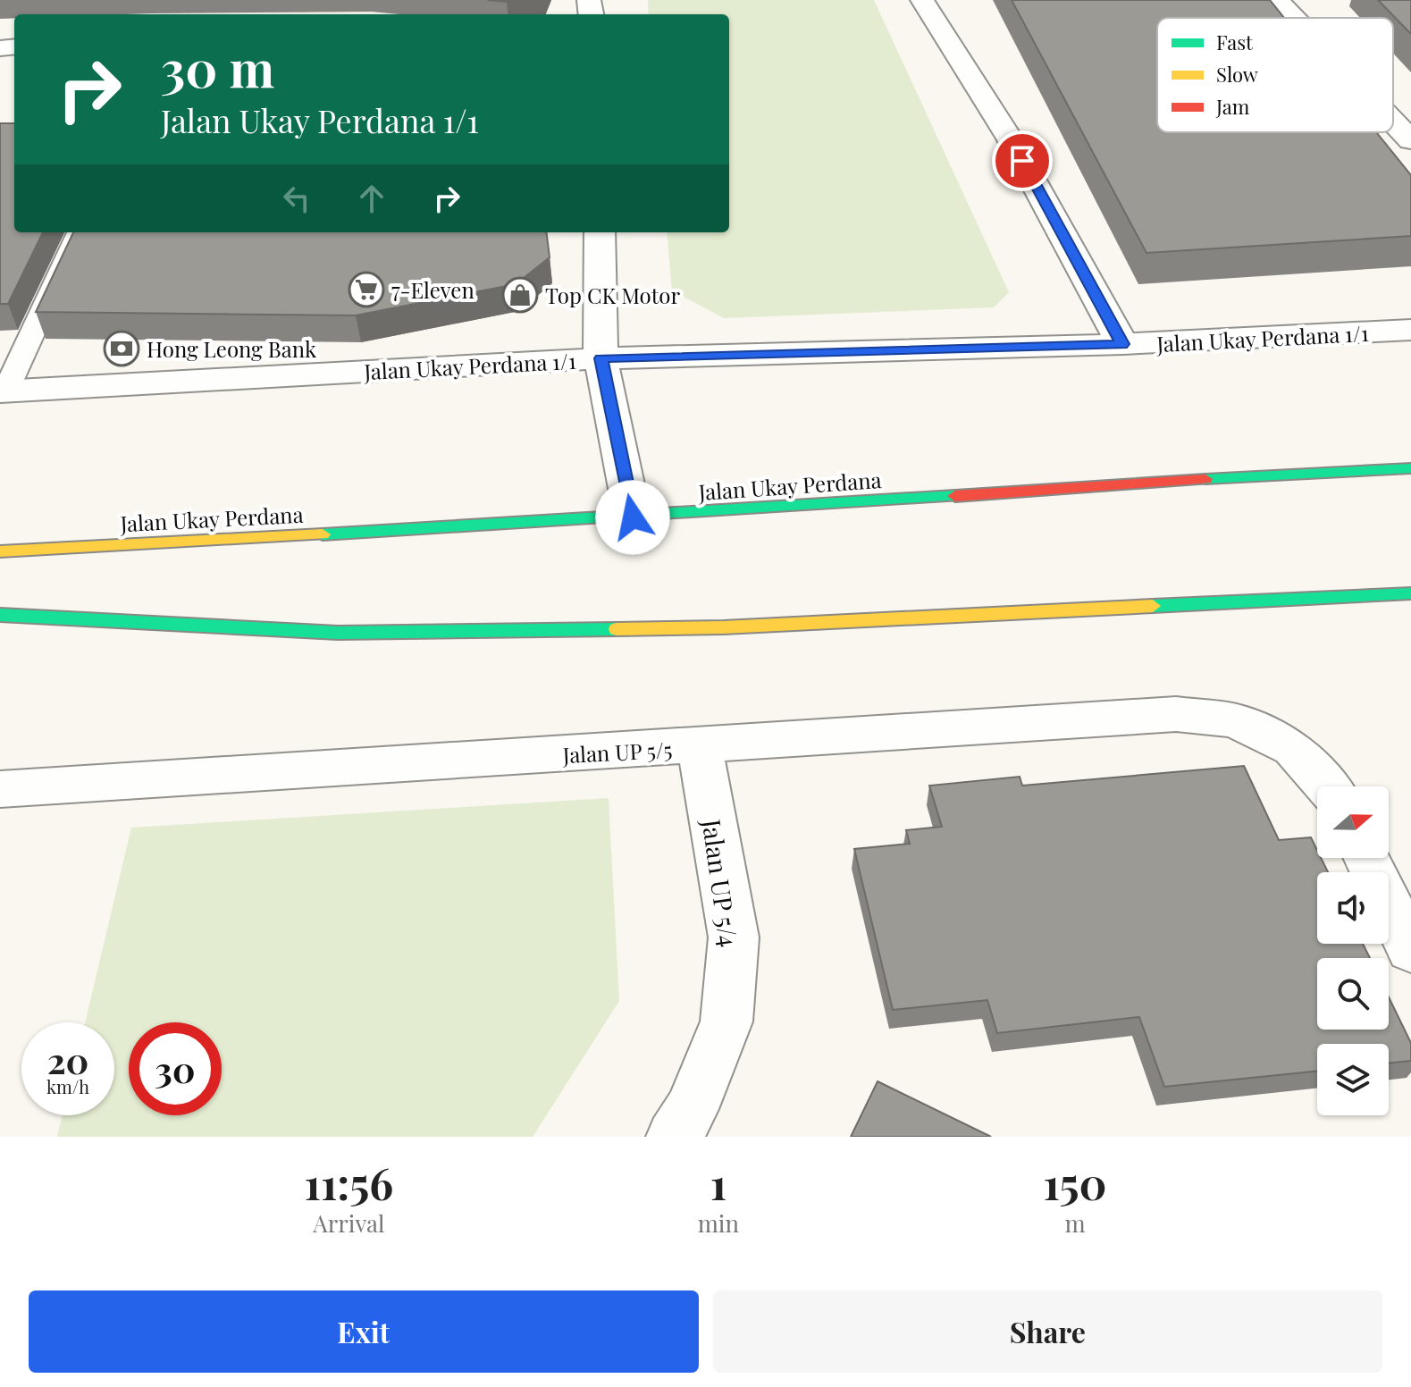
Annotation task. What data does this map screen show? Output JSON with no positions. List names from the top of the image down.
{
  "streets": {
    "street": [
      "Jalan Ukay Perdana 1/1",
      "Jalan Ukay Perdana",
      "Jalan UP 5/5",
      "Jalan UP 5/4"
    ]
  },
  "crossings": [
    ["Jalan UP 5/5", "Jalan UP 5/4"]
  ],
  "places": {
    "supermarket": ["7-Eleven"],
    "shop": ["Top CK Motor"],
    "bank": ["Hong Leong Bank"]
  },
  "legend": ["Fast", "Slow", "Jam"],
  "north": "right",
  "page": {
    "turn": ["30 m", "Jalan Ukay Perdana 1/1"],
    "speed": "20 km/h",
    "limit": "30",
    "eta": [
      "11:56",
      "Arrival",
      "1",
      "min",
      "150",
      "m"
    ],
    "buttons": ["Exit", "Share"]
  }
}
